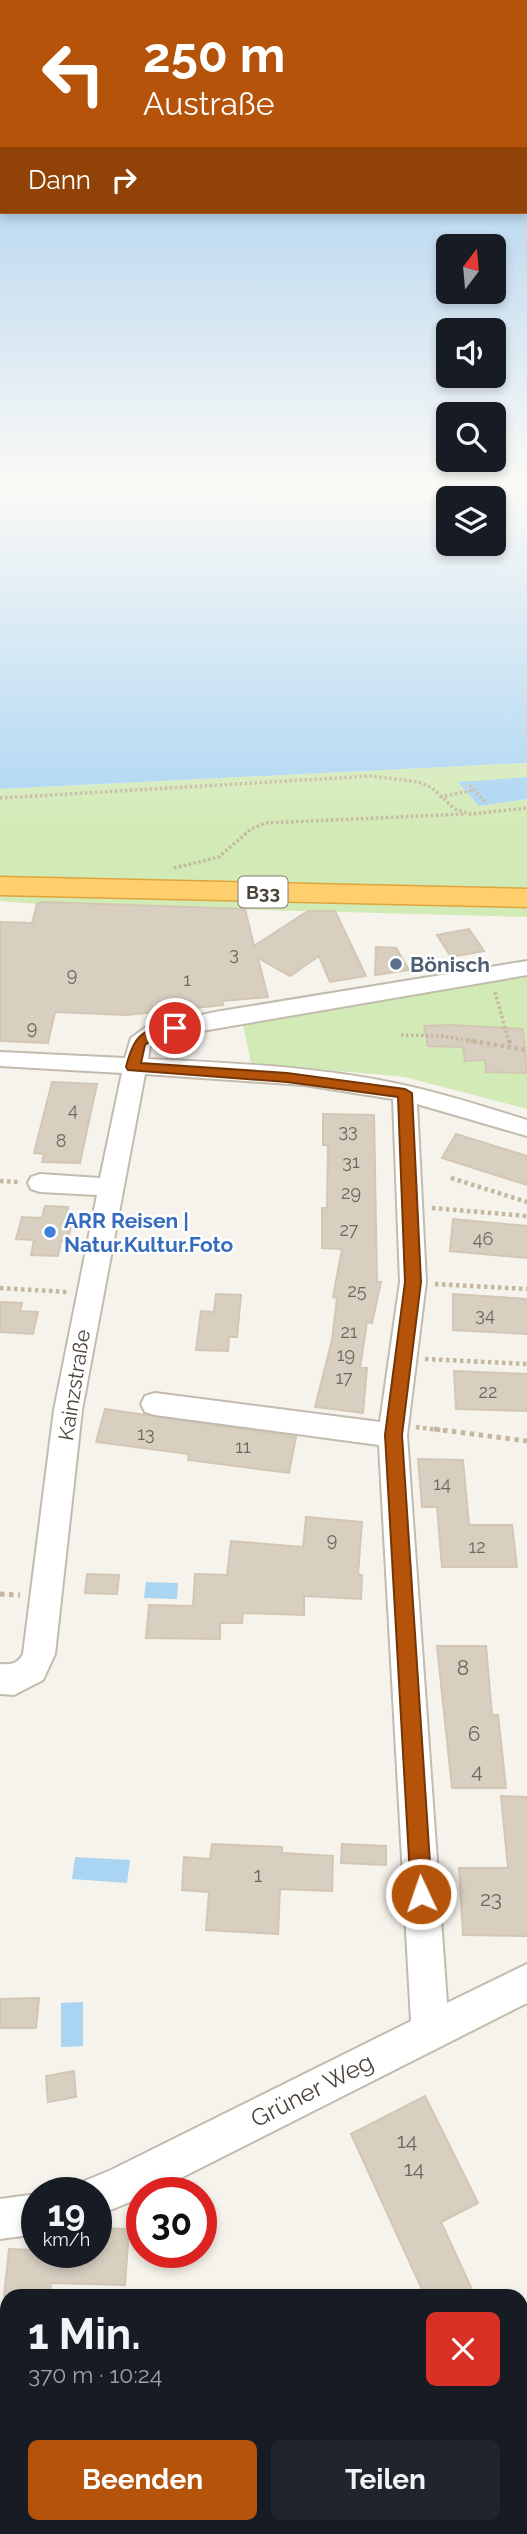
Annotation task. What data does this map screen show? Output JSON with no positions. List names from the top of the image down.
{
  "streets": {
    "highway": ["B33"],
    "street": ["Kainzstraße", "Grüner Weg"]
  },
  "places": ["Bönisch", "ARR Reisen | Natur.Kultur.Foto"],
  "house_numbers": [
    "3",
    "9",
    "1",
    "9",
    "4",
    "33",
    "8",
    "31",
    "29",
    "27",
    "46",
    "25",
    "34",
    "21",
    "19",
    "17",
    "22",
    "13",
    "11",
    "14",
    "9",
    "12",
    "8",
    "6",
    "4",
    "1",
    "23",
    "14",
    "14"
  ],
  "north": "top",
  "page": {
    "turn": ["250 m", "Austraße"],
    "then": "Dann",
    "speed": "19 km/h",
    "limit": "30",
    "heading": ["1 Min.", "370 m · 10:24"],
    "buttons": ["Beenden", "Teilen"]
  }
}
